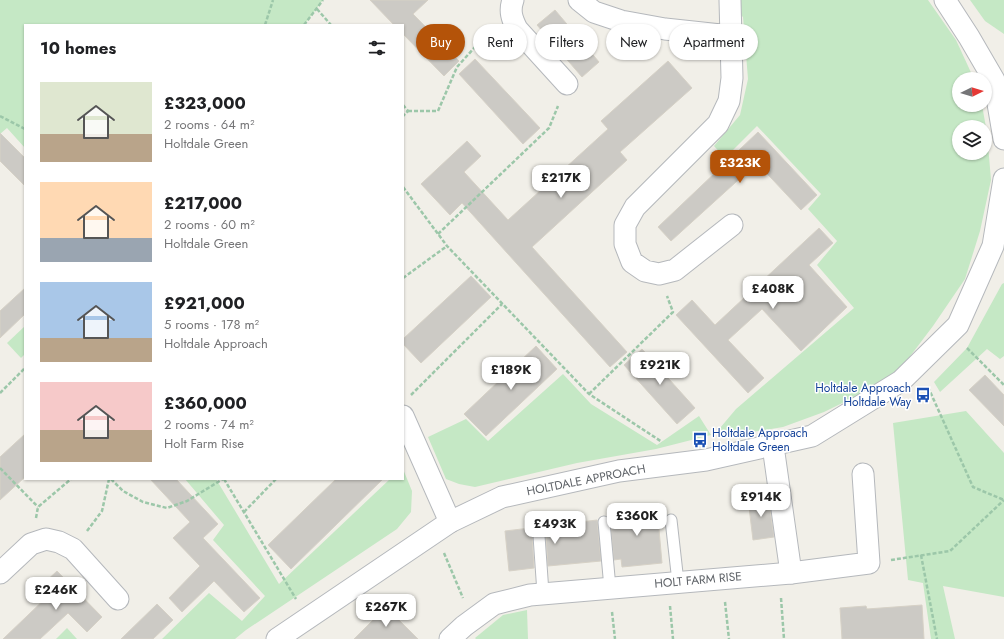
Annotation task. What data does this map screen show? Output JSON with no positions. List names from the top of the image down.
{
  "streets": {
    "street": ["HOLTDALE APPROACH", "HOLT FARM RISE"]
  },
  "places": {
    "bus stop": ["Holtdale Approach Holtdale Way", "Holtdale Approach Holtdale Green"]
  },
  "north": "right",
  "page": {
    "chip": [
      "Buy",
      "Rent",
      "Filters",
      "New",
      "Apartment"
    ],
    "heading": "10 homes",
    "list": [
      {
        "name": "£323,000",
        "note": "2 rooms · 64 m² · Holtdale Green"
      },
      {
        "name": "£217,000",
        "note": "2 rooms · 60 m² · Holtdale Green"
      },
      {
        "name": "£921,000",
        "note": "5 rooms · 178 m² · Holtdale Approach"
      },
      {
        "name": "£360,000",
        "note": "2 rooms · 74 m² · Holt Farm Rise"
      }
    ],
    "price": [
      "£323K",
      "£217K",
      "£408K",
      "£921K",
      "£189K",
      "£914K",
      "£360K",
      "£493K",
      "£246K",
      "£267K"
    ]
  }
}
